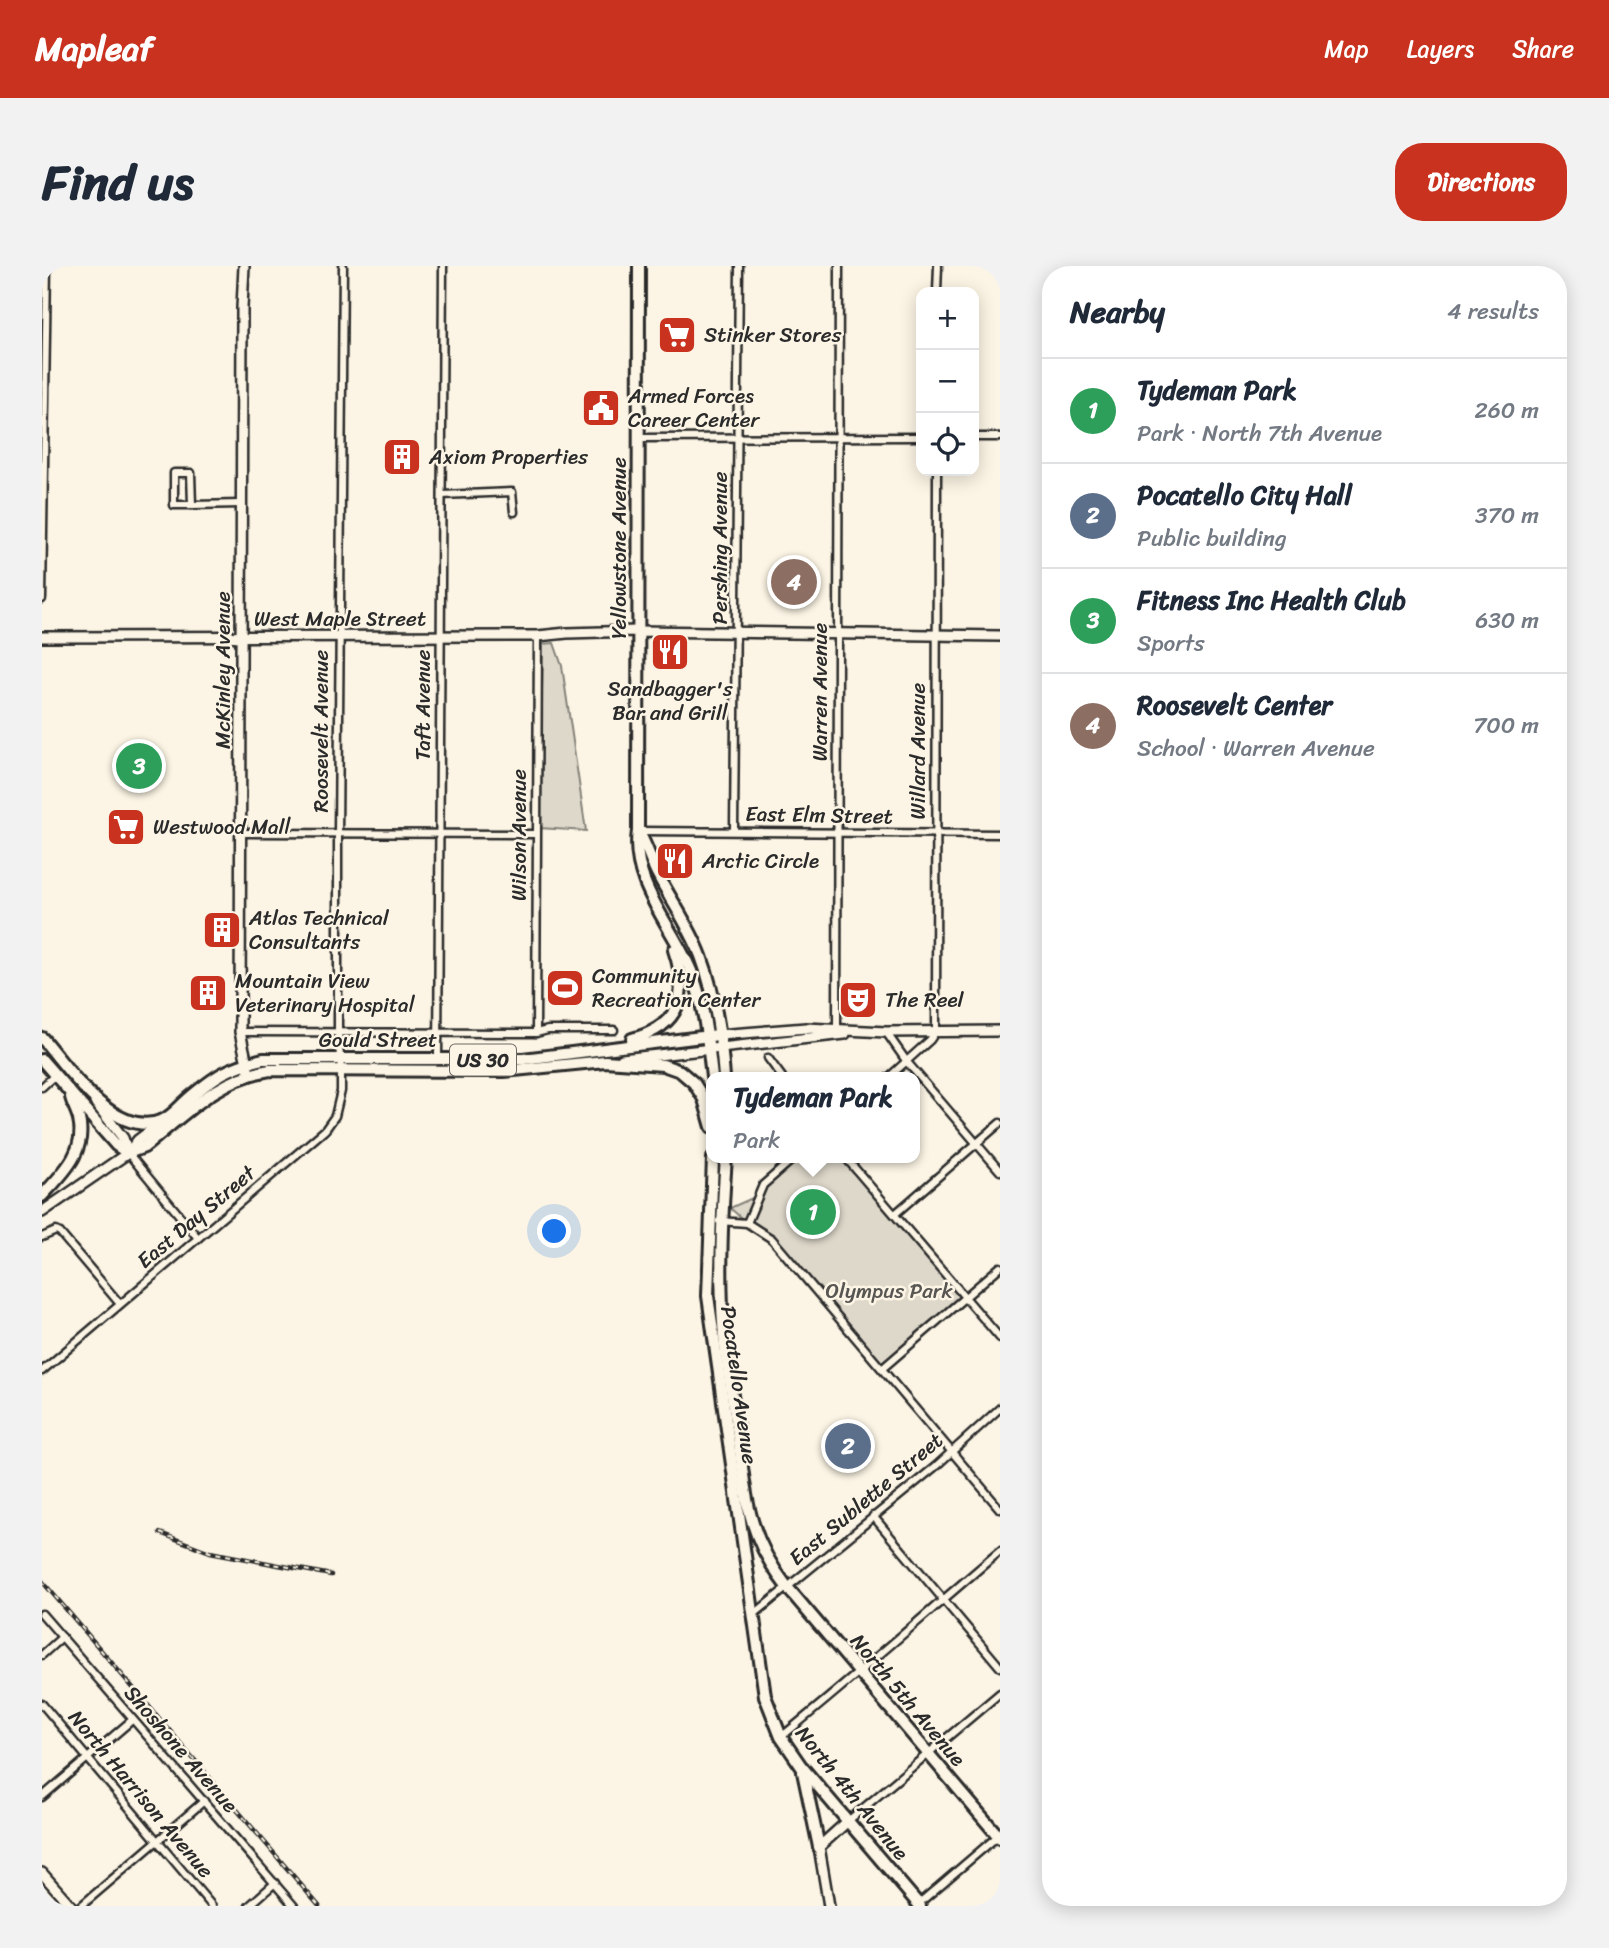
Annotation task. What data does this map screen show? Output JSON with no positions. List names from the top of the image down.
{
  "streets": {
    "main road": [
      "Yellowstone Avenue",
      "Gould Street",
      "US 30",
      "Pocatello Avenue",
      "North 5th Avenue",
      "North 4th Avenue"
    ],
    "street": [
      "Pershing Avenue",
      "West Maple Street",
      "McKinley Avenue",
      "Warren Avenue",
      "Taft Avenue",
      "Roosevelt Avenue",
      "Willard Avenue",
      "East Elm Street",
      "Wilson Avenue",
      "East Day Street",
      "East Sublette Street",
      "Shoshone Avenue",
      "North Harrison Avenue"
    ]
  },
  "crossings": [
    ["Yellowstone Avenue", "West Maple Street"],
    ["Yellowstone Avenue", "East Elm Street"],
    ["Yellowstone Avenue", "Gould Street"],
    ["Pershing Avenue", "West Maple Street"],
    ["Pershing Avenue", "East Elm Street"],
    ["West Maple Street", "McKinley Avenue"],
    ["West Maple Street", "Warren Avenue"],
    ["West Maple Street", "Taft Avenue"],
    ["West Maple Street", "Roosevelt Avenue"],
    ["West Maple Street", "Willard Avenue"],
    ["West Maple Street", "Wilson Avenue"],
    ["McKinley Avenue", "Gould Street"],
    ["McKinley Avenue", "US 30"],
    ["Warren Avenue", "East Elm Street"],
    ["Warren Avenue", "Gould Street"],
    ["Taft Avenue", "Gould Street"],
    ["Roosevelt Avenue", "Gould Street"],
    ["Roosevelt Avenue", "East Day Street"],
    ["Willard Avenue", "East Elm Street"],
    ["Gould Street", "US 30"],
    ["Gould Street", "East Day Street"],
    ["Pocatello Avenue", "East Sublette Street"],
    ["Pocatello Avenue", "North 5th Avenue"],
    ["Pocatello Avenue", "North 4th Avenue"],
    ["East Sublette Street", "North 5th Avenue"],
    ["East Sublette Street", "North 4th Avenue"]
  ],
  "parks": ["Olympus Park"],
  "places": {
    "supermarket": ["Stinker Stores", "Westwood Mall"],
    "public building": ["Armed Forces Career Center"],
    "building": ["Axiom Properties", "Atlas Technical Consultants", "Mountain View Veterinary Hospital"],
    "restaurant": ["Sandbagger's Bar and Grill", "Arctic Circle"],
    "sports": ["Community Recreation Center"],
    "theatre": ["The Reel"]
  },
  "page": {
    "header": "Mapleaf",
    "nav": ["Map", "Layers", "Share"],
    "title": "Find us",
    "buttons": "Directions",
    "heading": ["Nearby", "4 results"],
    "map_buttons": ["+", "−"],
    "list": [
      {
        "mark": "1",
        "name": "Tydeman Park",
        "note": "Park · North 7th Avenue",
        "value": "260 m"
      },
      {
        "mark": "2",
        "name": "Pocatello City Hall",
        "note": "Public building",
        "value": "370 m"
      },
      {
        "mark": "3",
        "name": "Fitness Inc Health Club",
        "note": "Sports",
        "value": "630 m"
      },
      {
        "mark": "4",
        "name": "Roosevelt Center",
        "note": "School · Warren Avenue",
        "value": "700 m"
      }
    ],
    "pins": [
      "4",
      "3",
      "1",
      "2"
    ],
    "popup": ["Tydeman Park", "Park"]
  }
}
